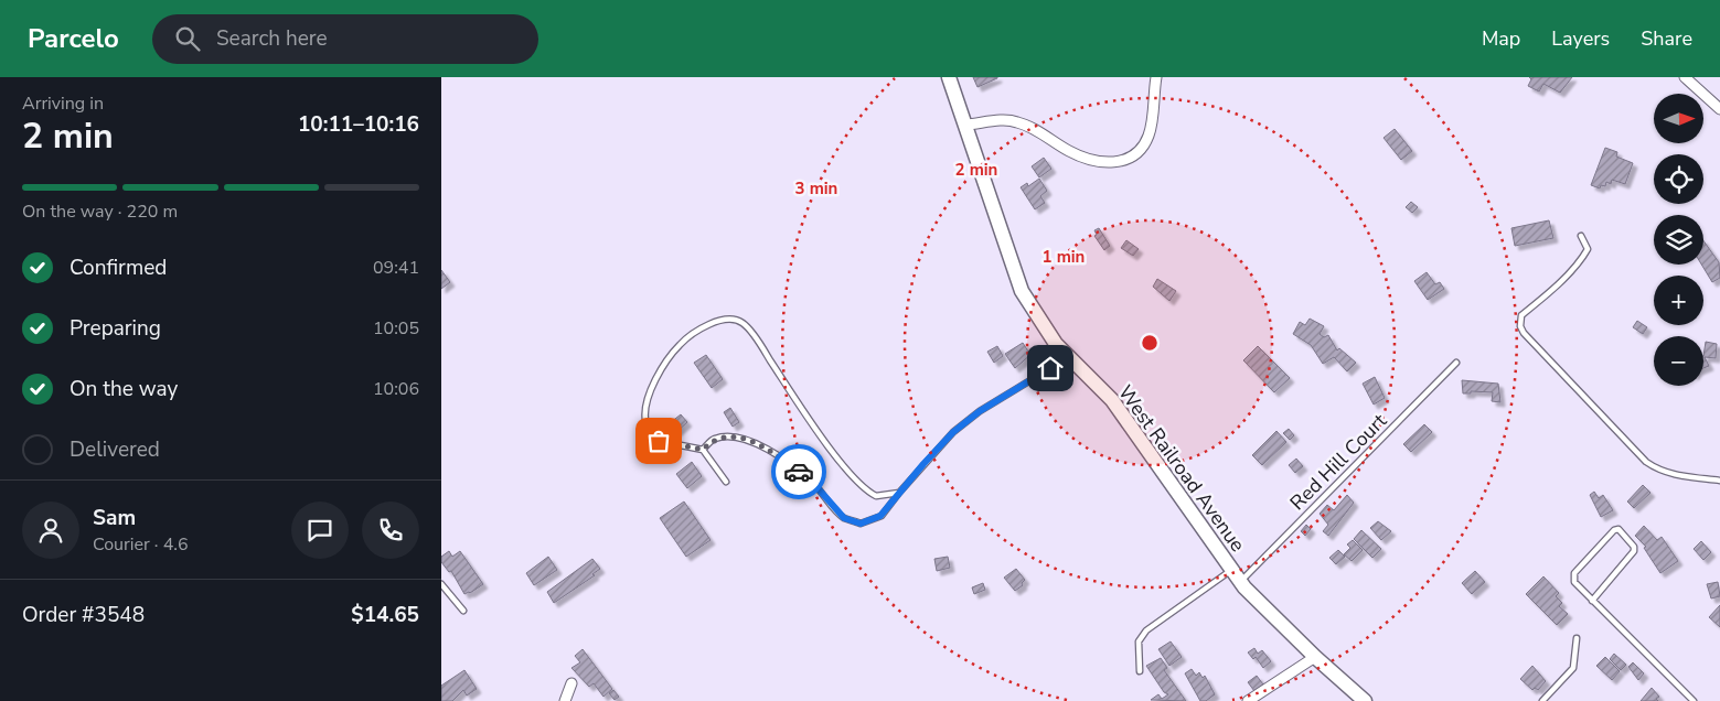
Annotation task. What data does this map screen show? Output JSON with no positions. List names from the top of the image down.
{
  "streets": {
    "main road": ["West Railroad Avenue"],
    "lane": ["Red Hill Court"]
  },
  "crossings": [
    ["Red Hill Court", "West Railroad Avenue"]
  ],
  "north": "right",
  "page": {
    "header": "Parcelo",
    "search": "Search here",
    "nav": ["Map", "Layers", "Share"],
    "heading": ["2 min", "Arriving in", "10:11–10:16"],
    "panel": [
      "Sam",
      "Courier · 4.6",
      "Order #3548",
      "$14.65"
    ],
    "map_buttons": ["+", "−"],
    "bar": "On the way · 220 m",
    "list": [
      ["Confirmed", "09:41"],
      ["Preparing", "10:05"],
      ["On the way", "10:06"],
      "Delivered"
    ]
  },
  "rings": ["2 min", "3 min", "1 min"]
}
